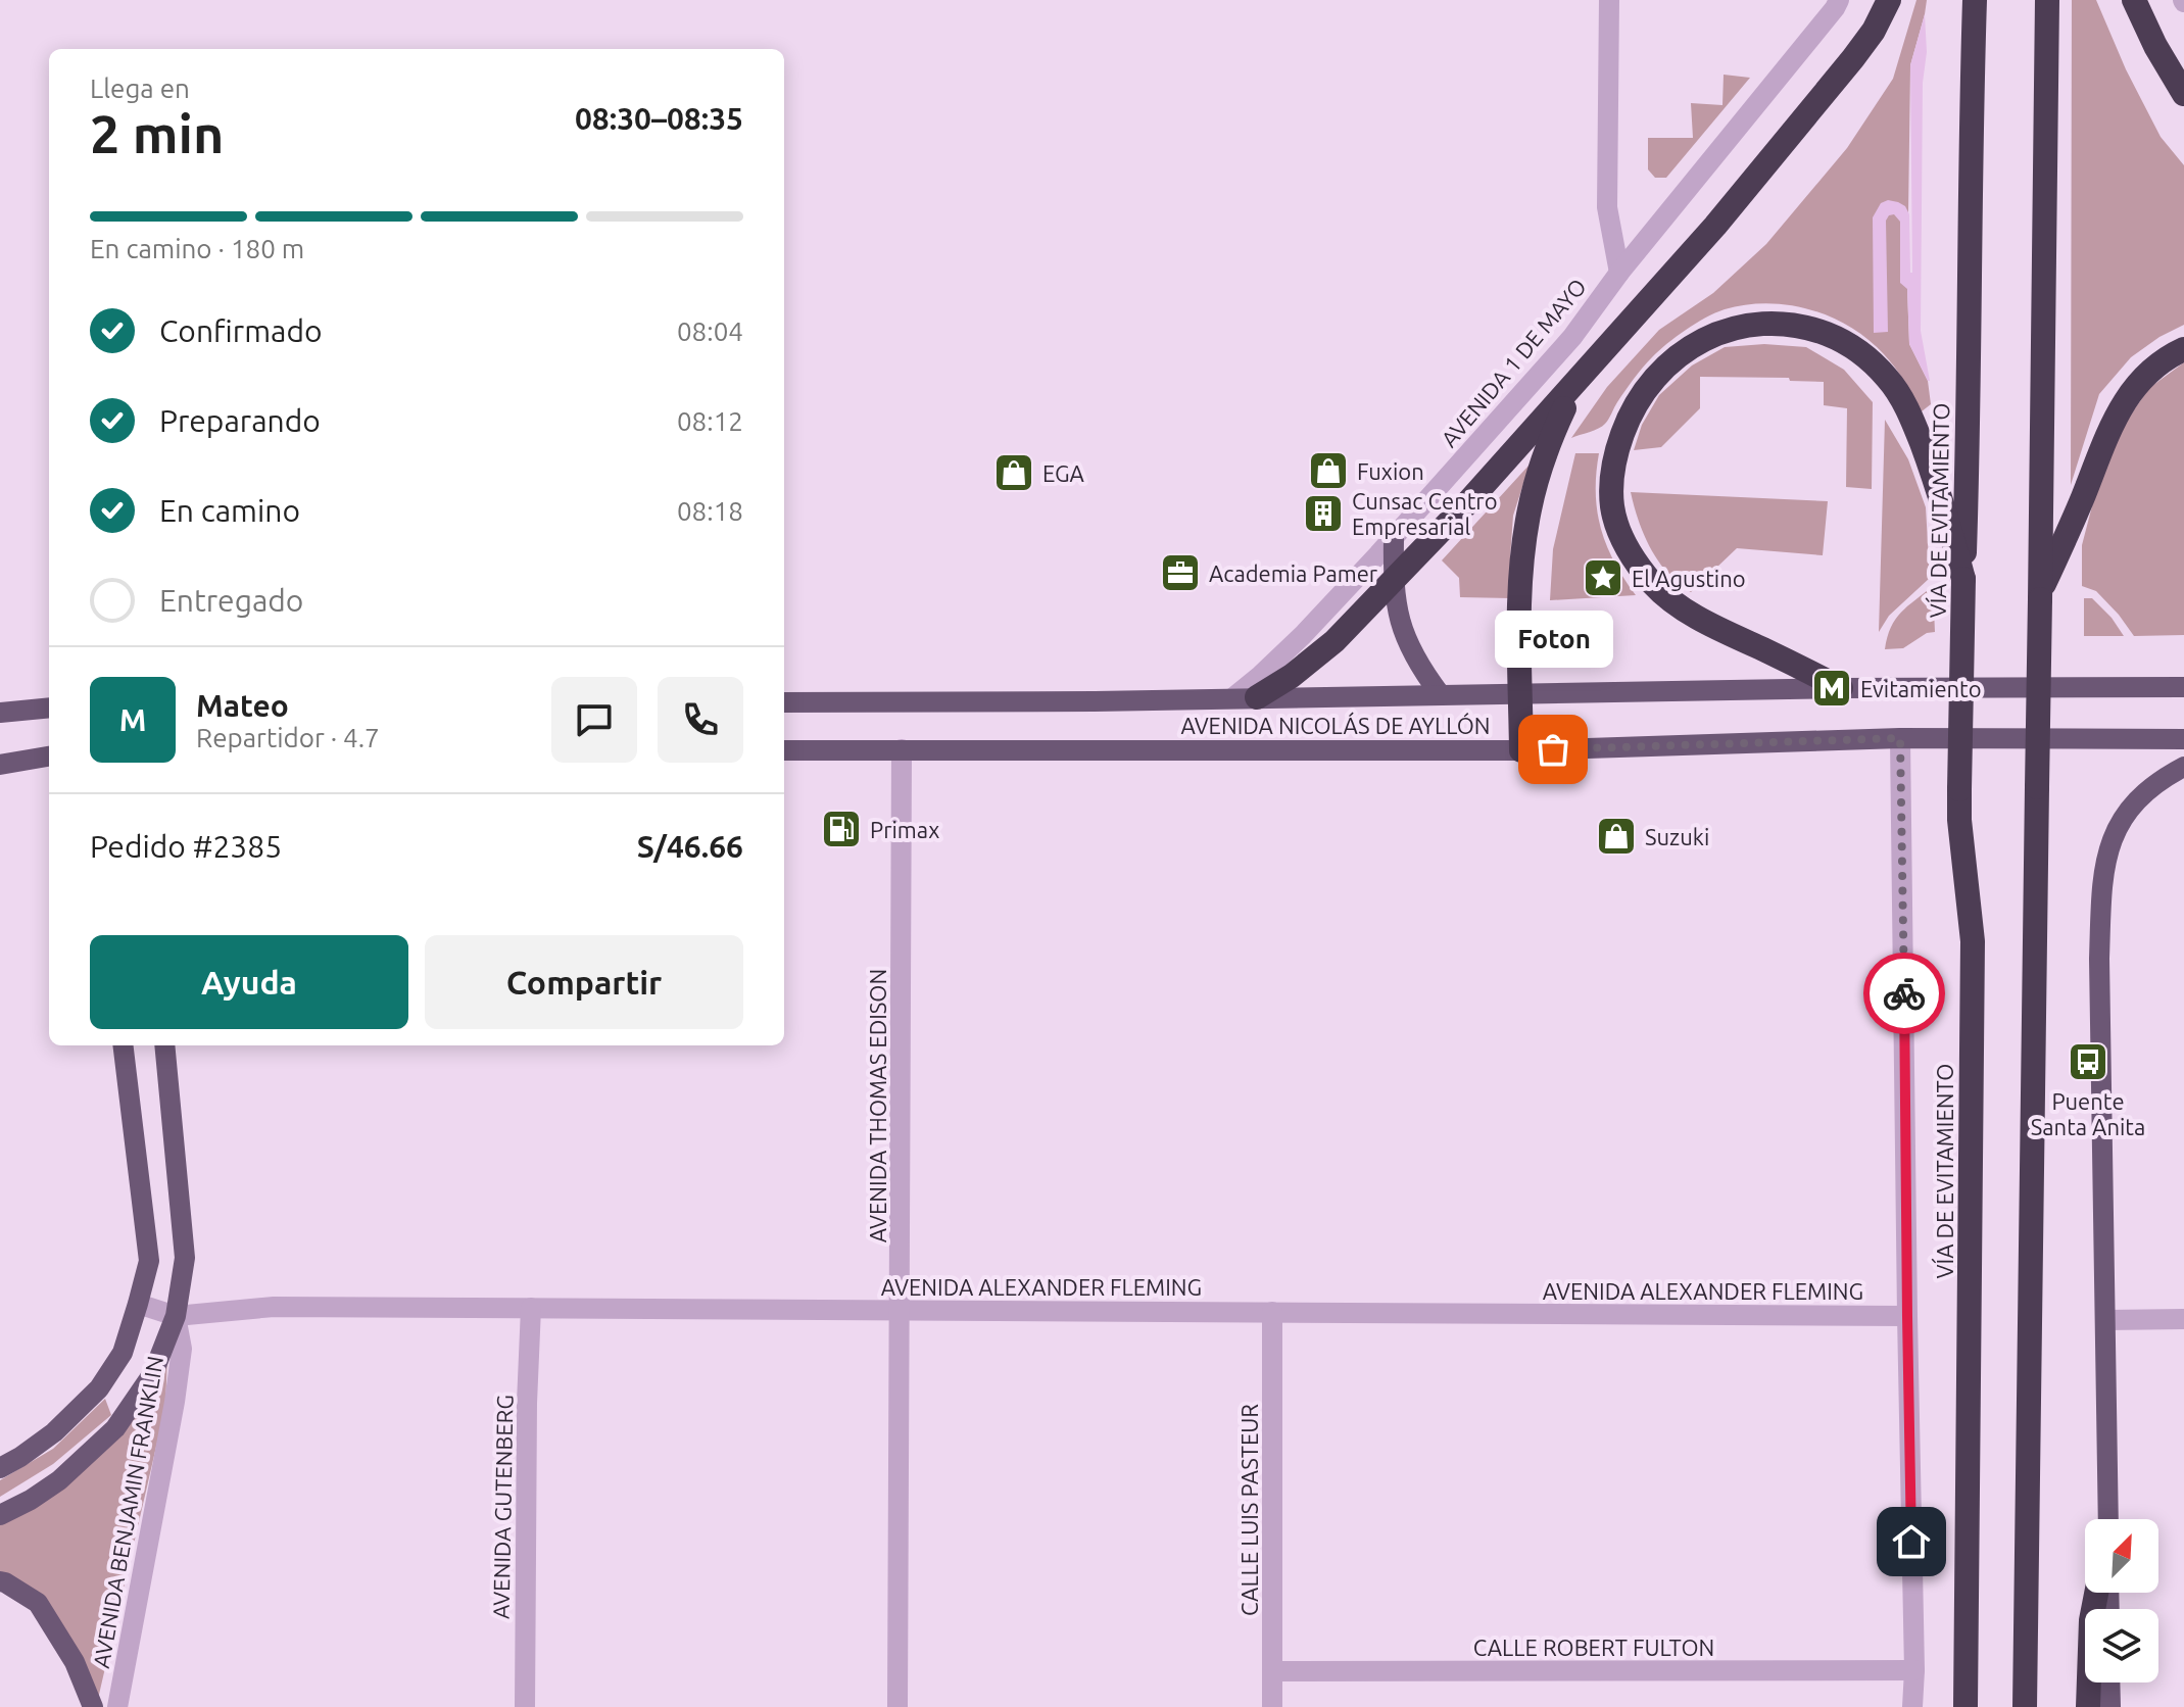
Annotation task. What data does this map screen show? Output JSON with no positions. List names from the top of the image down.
{
  "streets": {
    "highway": ["VÍA DE EVITAMIENTO"],
    "main road": ["AVENIDA NICOLÁS DE AYLLÓN"],
    "street": [
      "AVENIDA 1 DE MAYO",
      "AVENIDA THOMAS EDISON",
      "AVENIDA ALEXANDER FLEMING",
      "AVENIDA GUTENBERG",
      "CALLE LUIS PASTEUR",
      "AVENIDA BENJAMIN FRANKLIN",
      "CALLE ROBERT FULTON"
    ]
  },
  "crossings": [
    ["AVENIDA 1 DE MAYO", "AVENIDA NICOLÁS DE AYLLÓN"],
    ["AVENIDA NICOLÁS DE AYLLÓN", "AVENIDA THOMAS EDISON"],
    ["AVENIDA THOMAS EDISON", "AVENIDA ALEXANDER FLEMING"],
    ["AVENIDA ALEXANDER FLEMING", "AVENIDA GUTENBERG"],
    ["AVENIDA ALEXANDER FLEMING", "CALLE LUIS PASTEUR"],
    ["AVENIDA ALEXANDER FLEMING", "AVENIDA BENJAMIN FRANKLIN"],
    ["CALLE LUIS PASTEUR", "CALLE ROBERT FULTON"]
  ],
  "places": {
    "shop": ["Fuxion", "EGA", "Suzuki"],
    "building": ["Cunsac Centro Empresarial"],
    "office": ["Academia Pamer"],
    "place": ["El Agustino"],
    "metro station": ["Evitamiento"],
    "other": ["Foton"],
    "fuel station": ["Primax"],
    "bus stop": ["Puente Santa Anita"]
  },
  "north": "top right",
  "page": {
    "heading": ["2 min", "Llega en", "08:30–08:35"],
    "panel": [
      "Mateo",
      "Repartidor · 4.7",
      "Pedido #2385",
      "S/46.66"
    ],
    "bar": "En camino · 180 m",
    "list": [
      ["Confirmado", "08:04"],
      ["Preparando", "08:12"],
      ["En camino", "08:18"],
      "Entregado"
    ],
    "bubble": "Foton",
    "round": "M",
    "buttons": ["Ayuda", "Compartir"]
  }
}
